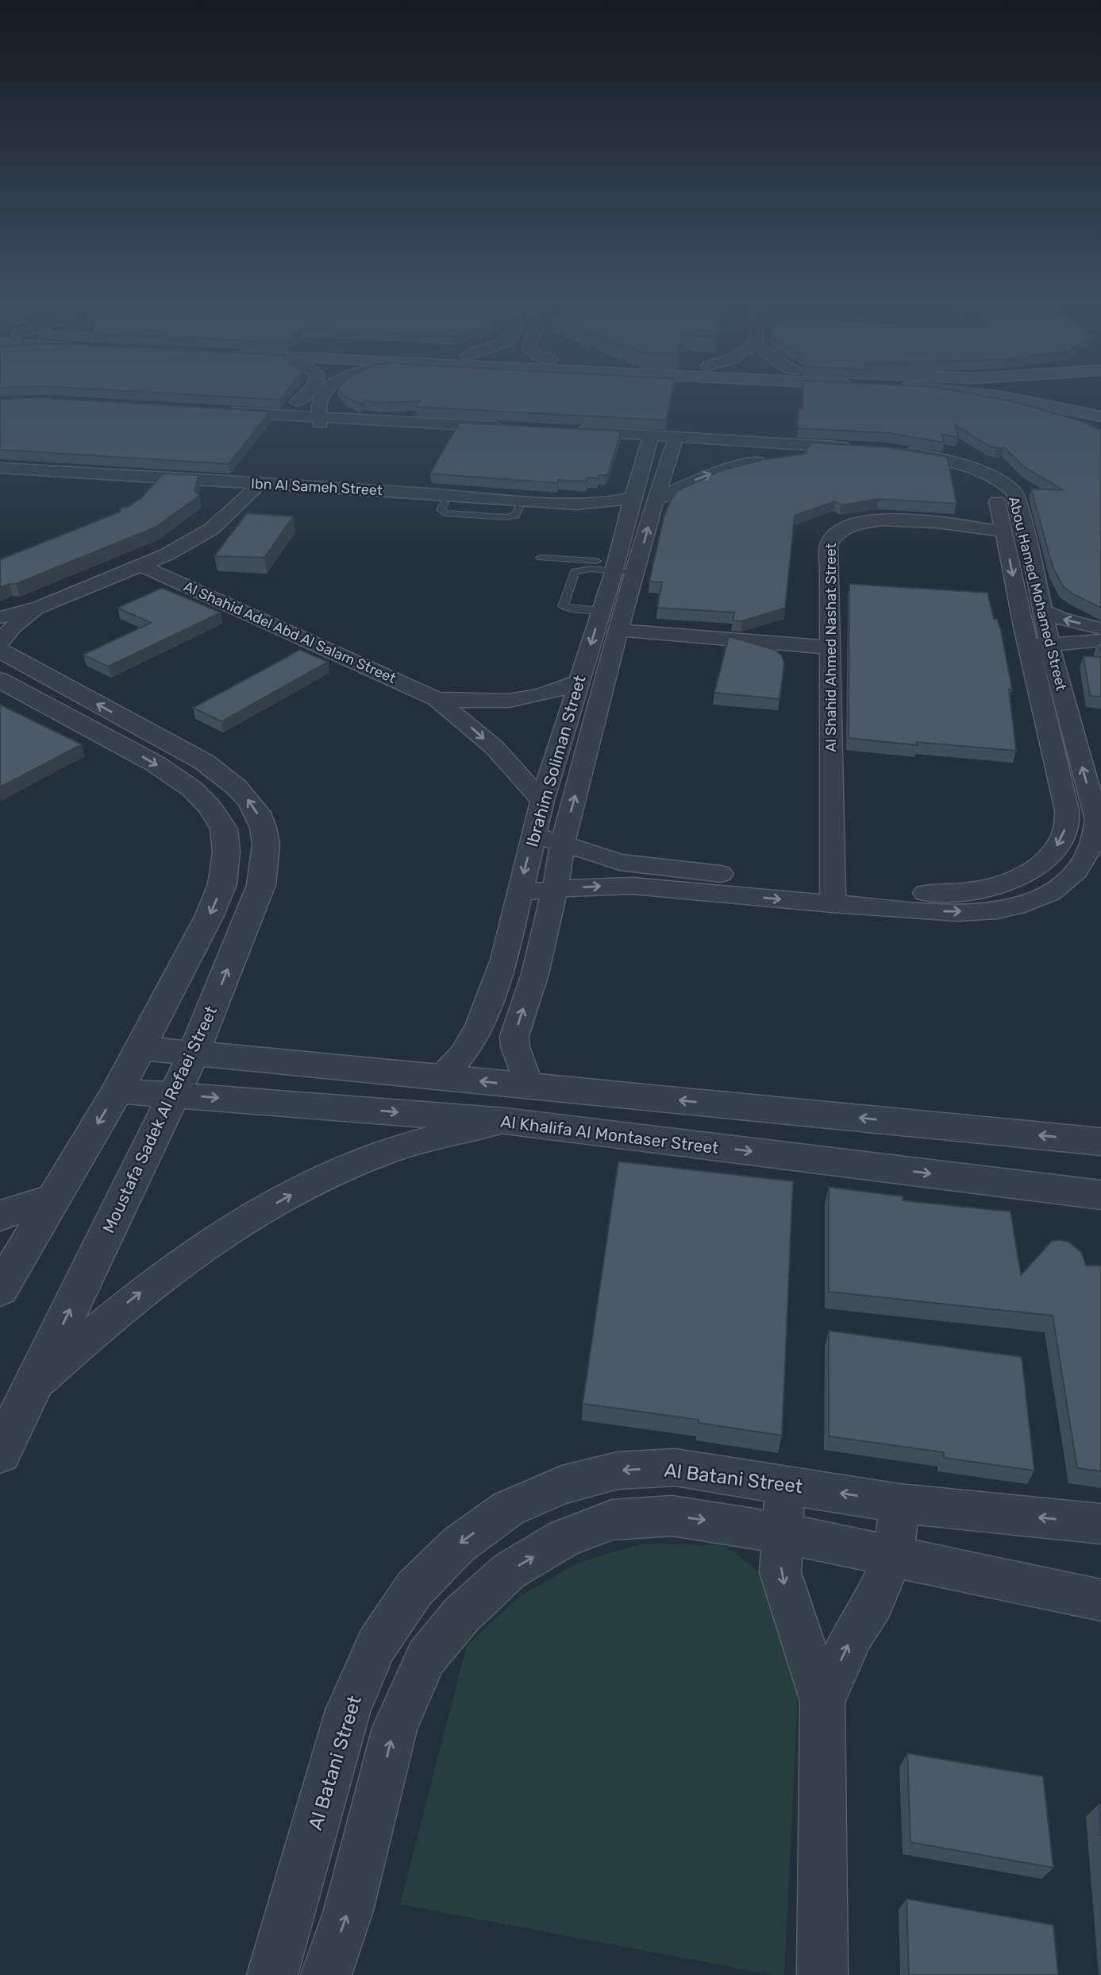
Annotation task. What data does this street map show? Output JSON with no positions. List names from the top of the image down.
{
  "streets": {
    "street": [
      "Ibn Al Sameh Street",
      "Abou Hamed Mohamed Street",
      "Al Shahid Adel Abd Al Salam Street",
      "Al Shahid Ahmed Nashat Street",
      "Ibrahim Soliman Street",
      "Moustafa Sadek Al Refaei Street",
      "Al Khalifa Al Montaser Street",
      "Al Batani Street"
    ]
  },
  "crossings": [
    ["Ibn Al Sameh Street", "Ibrahim Soliman Street"],
    ["Abou Hamed Mohamed Street", "Al Shahid Ahmed Nashat Street"],
    ["Abou Hamed Mohamed Street", "Ibrahim Soliman Street"],
    ["Al Shahid Adel Abd Al Salam Street", "Ibrahim Soliman Street"],
    ["Moustafa Sadek Al Refaei Street", "Al Khalifa Al Montaser Street"]
  ],
  "one_way": ["Al Batani Street"]
}
